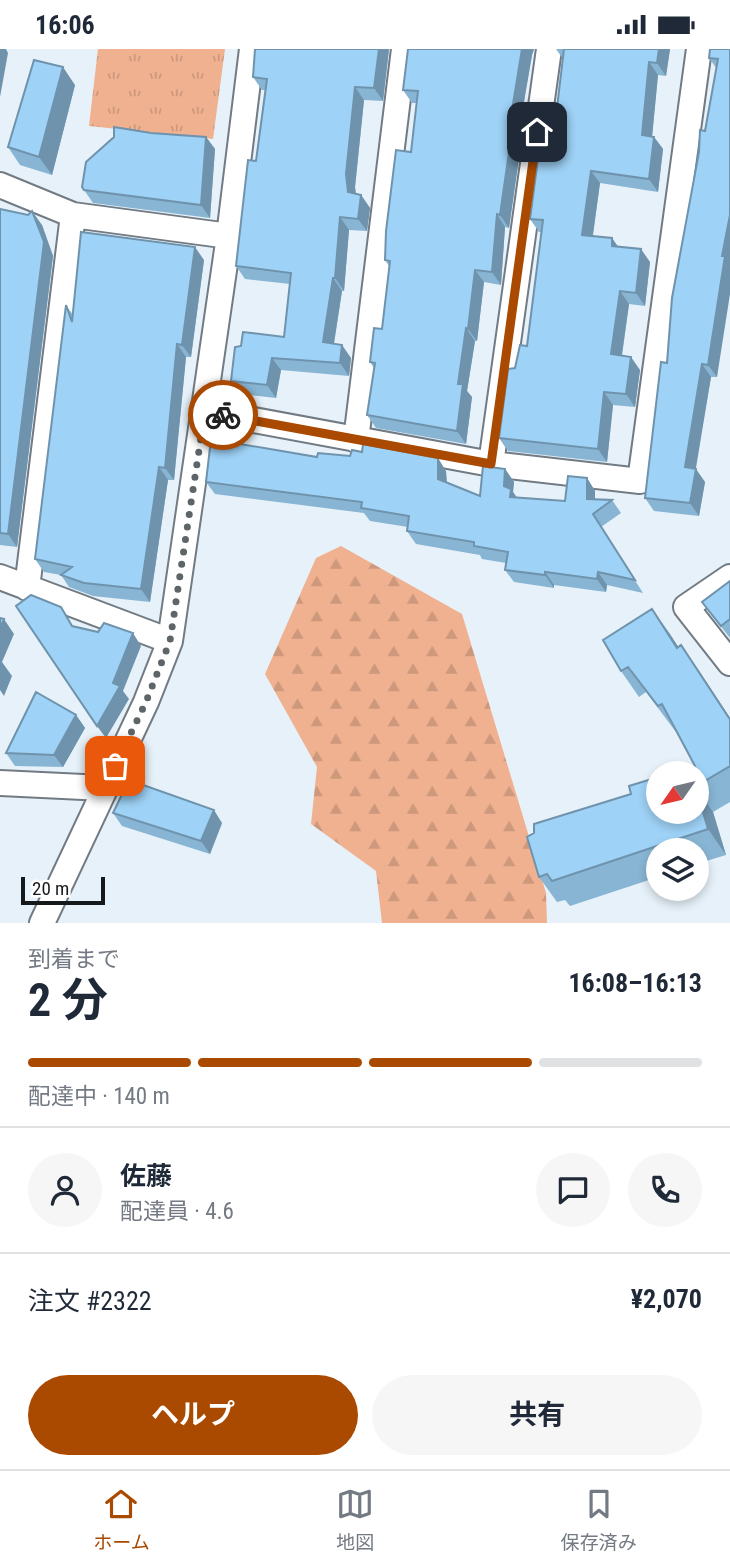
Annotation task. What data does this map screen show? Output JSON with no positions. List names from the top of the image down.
{
  "scale_bar": "20 m",
  "north": "bottom left",
  "page": {
    "status": "16:06",
    "scale": "20 m",
    "heading": ["2 分", "到着まで", "16:08–16:13"],
    "panel": [
      "佐藤",
      "配達員 · 4.6",
      "注文 #2322",
      "¥2,070"
    ],
    "bar": "配達中 · 140 m",
    "buttons": ["ヘルプ", "共有"],
    "tabs": ["ホーム", "地図", "保存済み"]
  }
}
